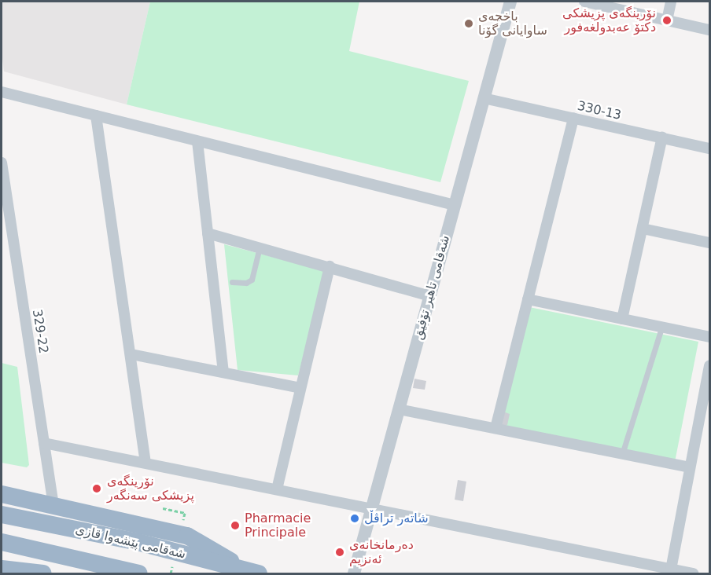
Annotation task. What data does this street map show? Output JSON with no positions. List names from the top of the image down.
{
  "streets": {
    "highway": ["شەقامی پێشەوا قازی"],
    "street": ["330-13", "شەقامی تاهیر تۆفیق", "329-22"]
  },
  "crossings": [
    ["330-13", "شەقامی تاهیر تۆفیق"]
  ],
  "places": [
    "نۆرینگەی پزیشکی دکتۆ عەبدولغەفور",
    "باخچەی ساوایانی گۆنا",
    "نۆرینگەی پزیشکی سەنگەر",
    "شاتەر تراڤڵ",
    "Pharmacie Principale",
    "دەرمانخانەی ئەنزیم"
  ]
}
